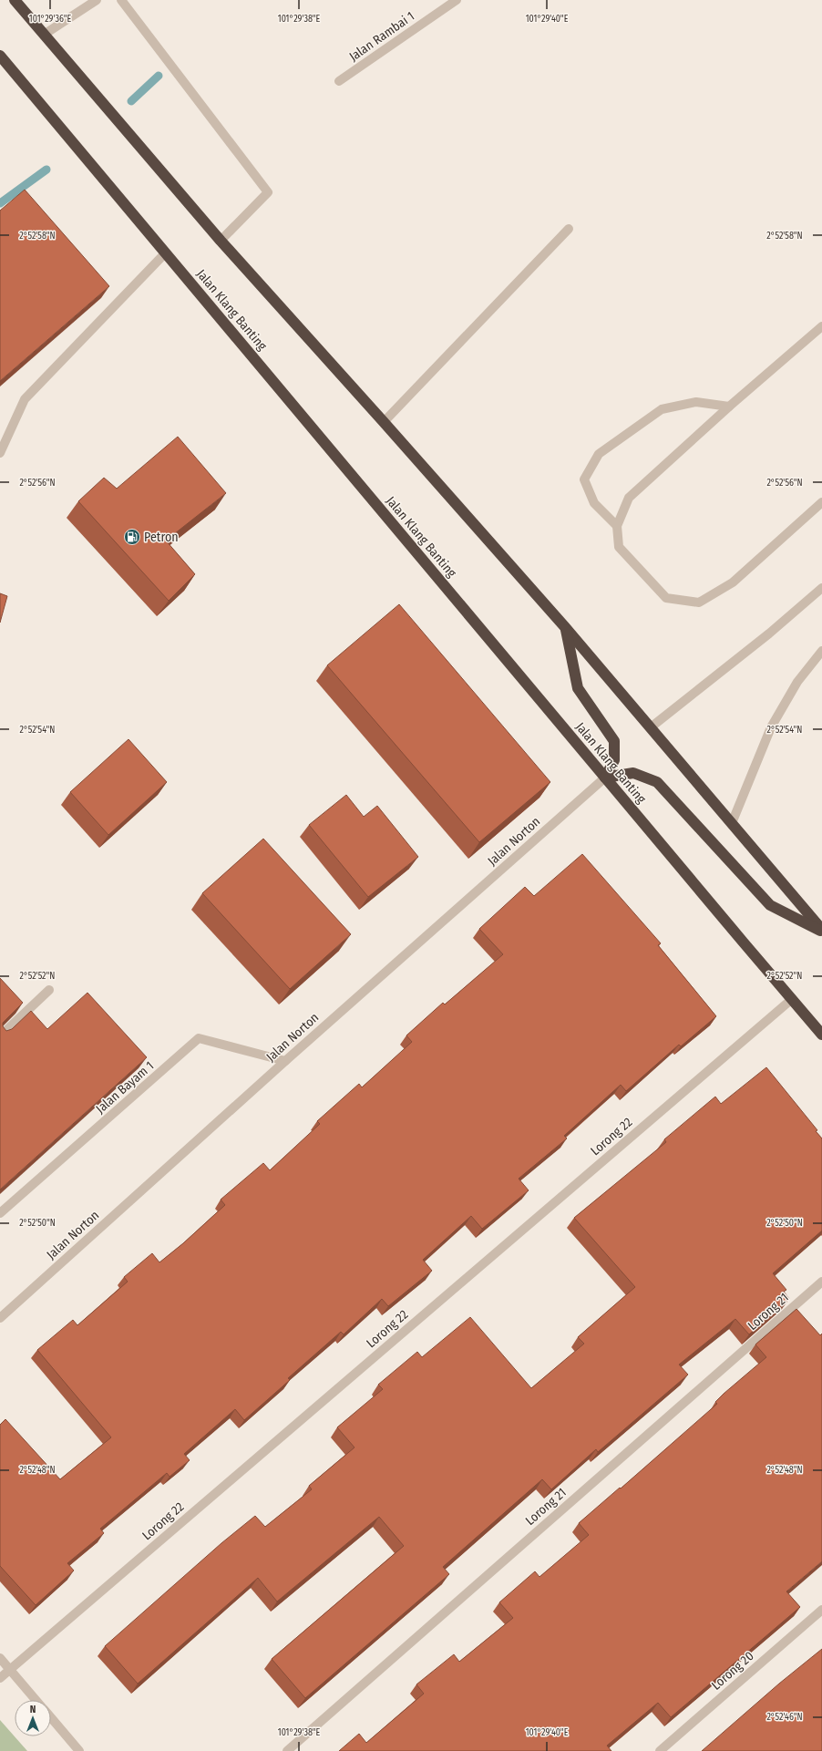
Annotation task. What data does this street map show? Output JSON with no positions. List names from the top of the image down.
{
  "streets": {
    "highway": ["Jalan Klang Banting"],
    "street": [
      "Jalan Rambai 1",
      "Jalan Norton",
      "Jalan Bayam 1",
      "Lorong 22",
      "Lorong 21",
      "Lorong 20"
    ]
  },
  "crossings": [
    ["Jalan Klang Banting", "Jalan Norton"],
    ["Jalan Klang Banting", "Lorong 22"],
    ["Jalan Norton", "Jalan Bayam 1"]
  ],
  "places": {
    "fuel station": ["Petron"]
  },
  "north": "top",
  "coordinates": [
    "101°29'36\"E",
    "101°29'38\"E",
    "101°29'40\"E",
    "2°52'58\"N",
    "2°52'56\"N",
    "2°52'54\"N",
    "2°52'52\"N",
    "2°52'50\"N",
    "2°52'48\"N",
    "2°52'46\"N"
  ]
}
